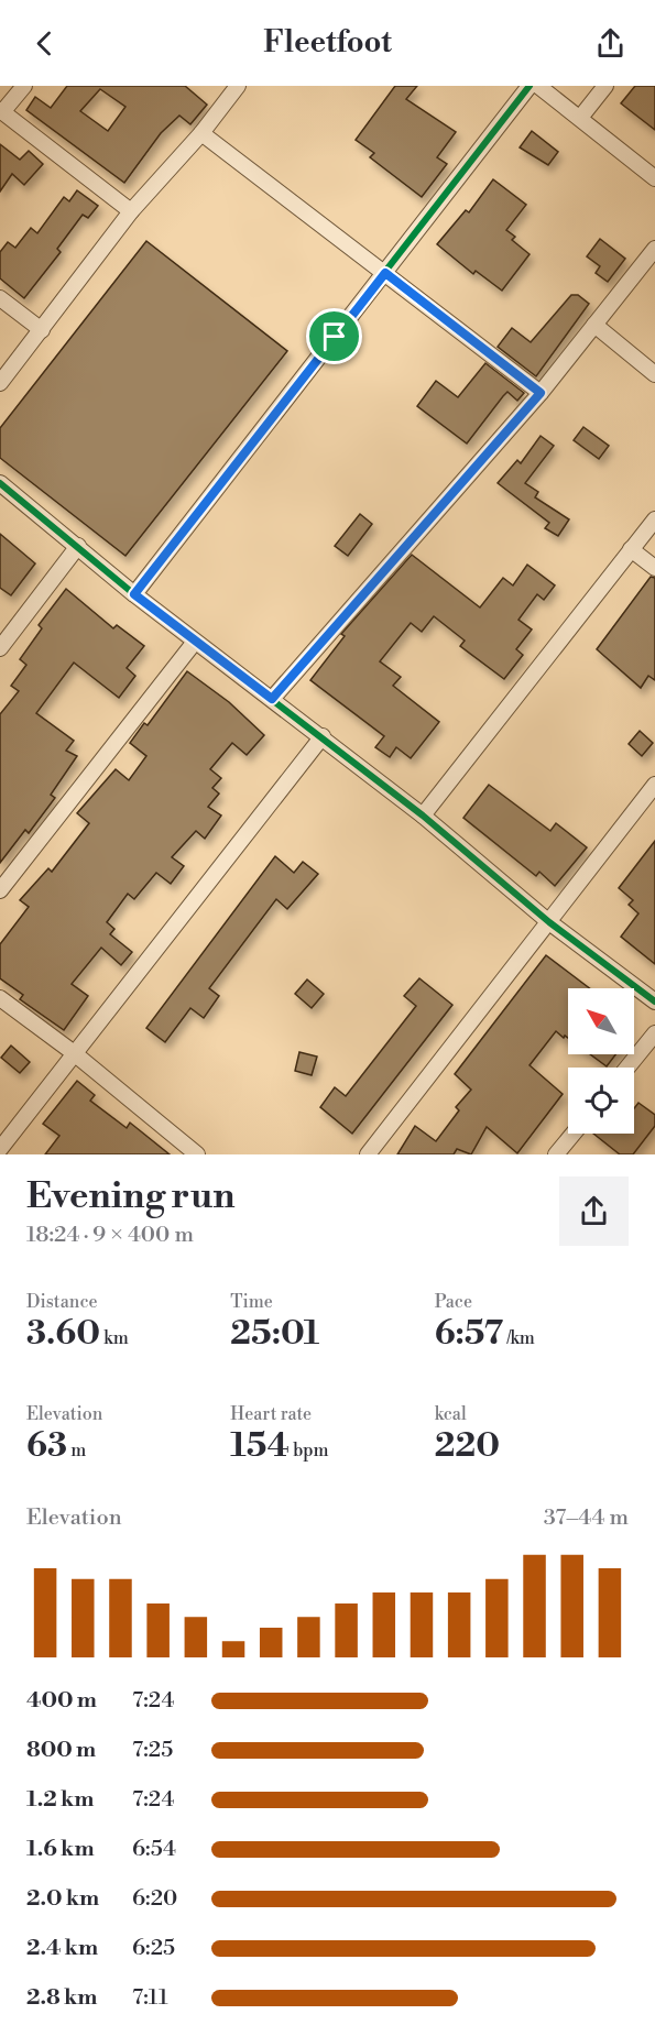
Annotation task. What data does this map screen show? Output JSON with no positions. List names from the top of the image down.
{
  "north": "top left",
  "page": {
    "header": "Fleetfoot",
    "heading": ["Evening run", "18:24 · 9 × 400 m"],
    "stats": [
      ["Distance", "3.60 km"],
      ["Time", "25:01"],
      ["Pace", "6:57 /km"],
      ["Elevation", "63 m"],
      ["Heart rate", "154 bpm"],
      ["kcal", "220"]
    ],
    "chart": ["Elevation", "37–44 m"],
    "list": [
      {
        "name": "400 m",
        "note": "7:24"
      },
      {
        "name": "800 m",
        "note": "7:25"
      },
      {
        "name": "1.2 km",
        "note": "7:24"
      },
      {
        "name": "1.6 km",
        "note": "6:54"
      },
      {
        "name": "2.0 km",
        "note": "6:20"
      },
      {
        "name": "2.4 km",
        "note": "6:25"
      },
      {
        "name": "2.8 km",
        "note": "7:11"
      }
    ]
  }
}
